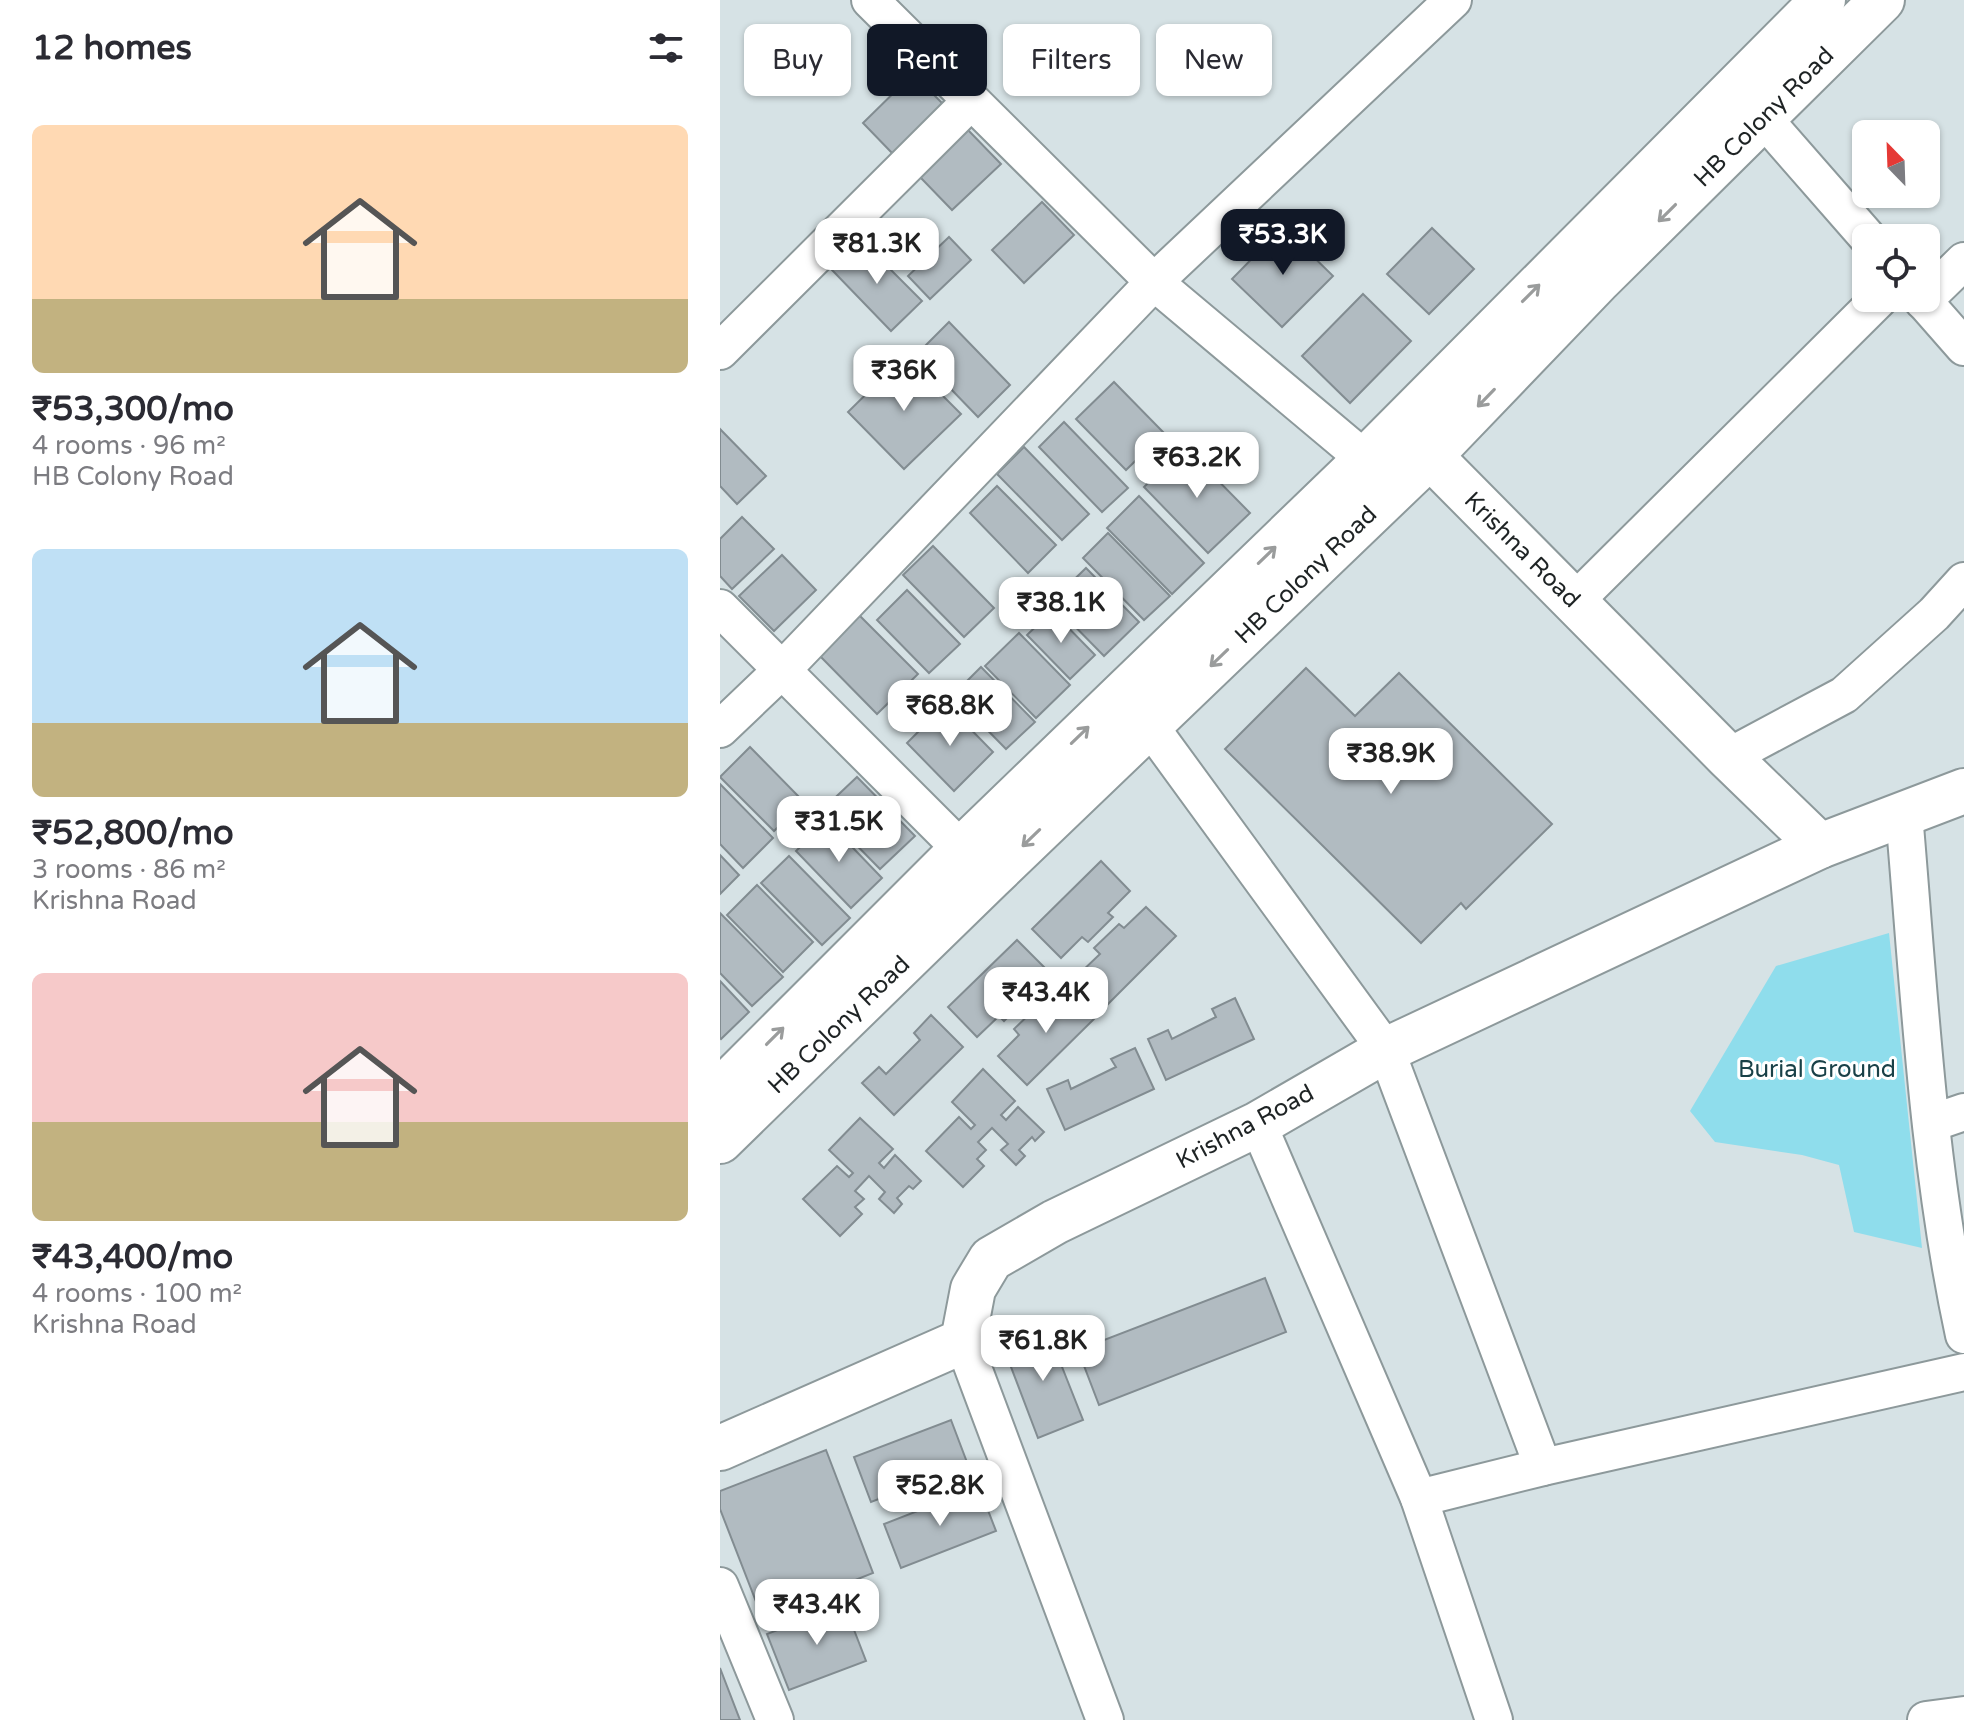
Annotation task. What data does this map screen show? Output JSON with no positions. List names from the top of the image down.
{
  "streets": {
    "street": ["HB Colony Road", "Krishna Road"]
  },
  "crossings": [
    ["HB Colony Road", "Krishna Road"]
  ],
  "parks": ["Burial Ground"],
  "north": "top left",
  "page": {
    "heading": "12 homes",
    "chip": [
      "Buy",
      "Rent",
      "Filters",
      "New"
    ],
    "list": [
      {
        "name": "₹53,300/mo",
        "note": "4 rooms · 96 m² · HB Colony Road"
      },
      {
        "name": "₹52,800/mo",
        "note": "3 rooms · 86 m² · Krishna Road"
      },
      {
        "name": "₹43,400/mo",
        "note": "4 rooms · 100 m² · Krishna Road"
      }
    ],
    "price": [
      "₹53.3K",
      "₹81.3K",
      "₹36K",
      "₹63.2K",
      "₹38.1K",
      "₹68.8K",
      "₹38.9K",
      "₹31.5K",
      "₹43.4K",
      "₹61.8K",
      "₹52.8K",
      "₹43.4K"
    ]
  }
}
